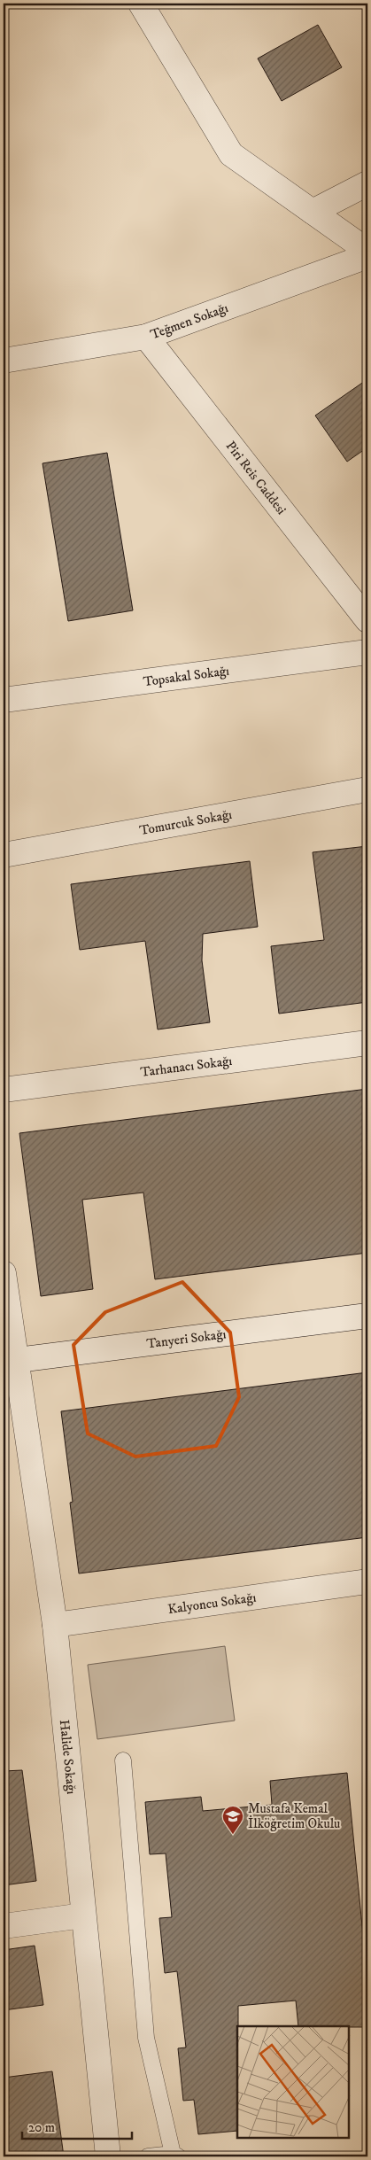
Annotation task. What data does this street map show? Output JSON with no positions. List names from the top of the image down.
{
  "streets": {
    "street": [
      "Teğmen Sokağı",
      "Piri Reis Caddesi",
      "Topsakal Sokağı",
      "Tomurcuk Sokağı",
      "Tarhanacı Sokağı",
      "Tanyeri Sokağı",
      "Kalyoncu Sokağı",
      "Halide Sokağı"
    ]
  },
  "crossings": [
    ["Teğmen Sokağı", "Piri Reis Caddesi"],
    ["Tanyeri Sokağı", "Halide Sokağı"],
    ["Kalyoncu Sokağı", "Halide Sokağı"]
  ],
  "places": {
    "school or university": ["Mustafa Kemal İlköğretim Okulu"]
  },
  "scale_bar": "20 m"
}
